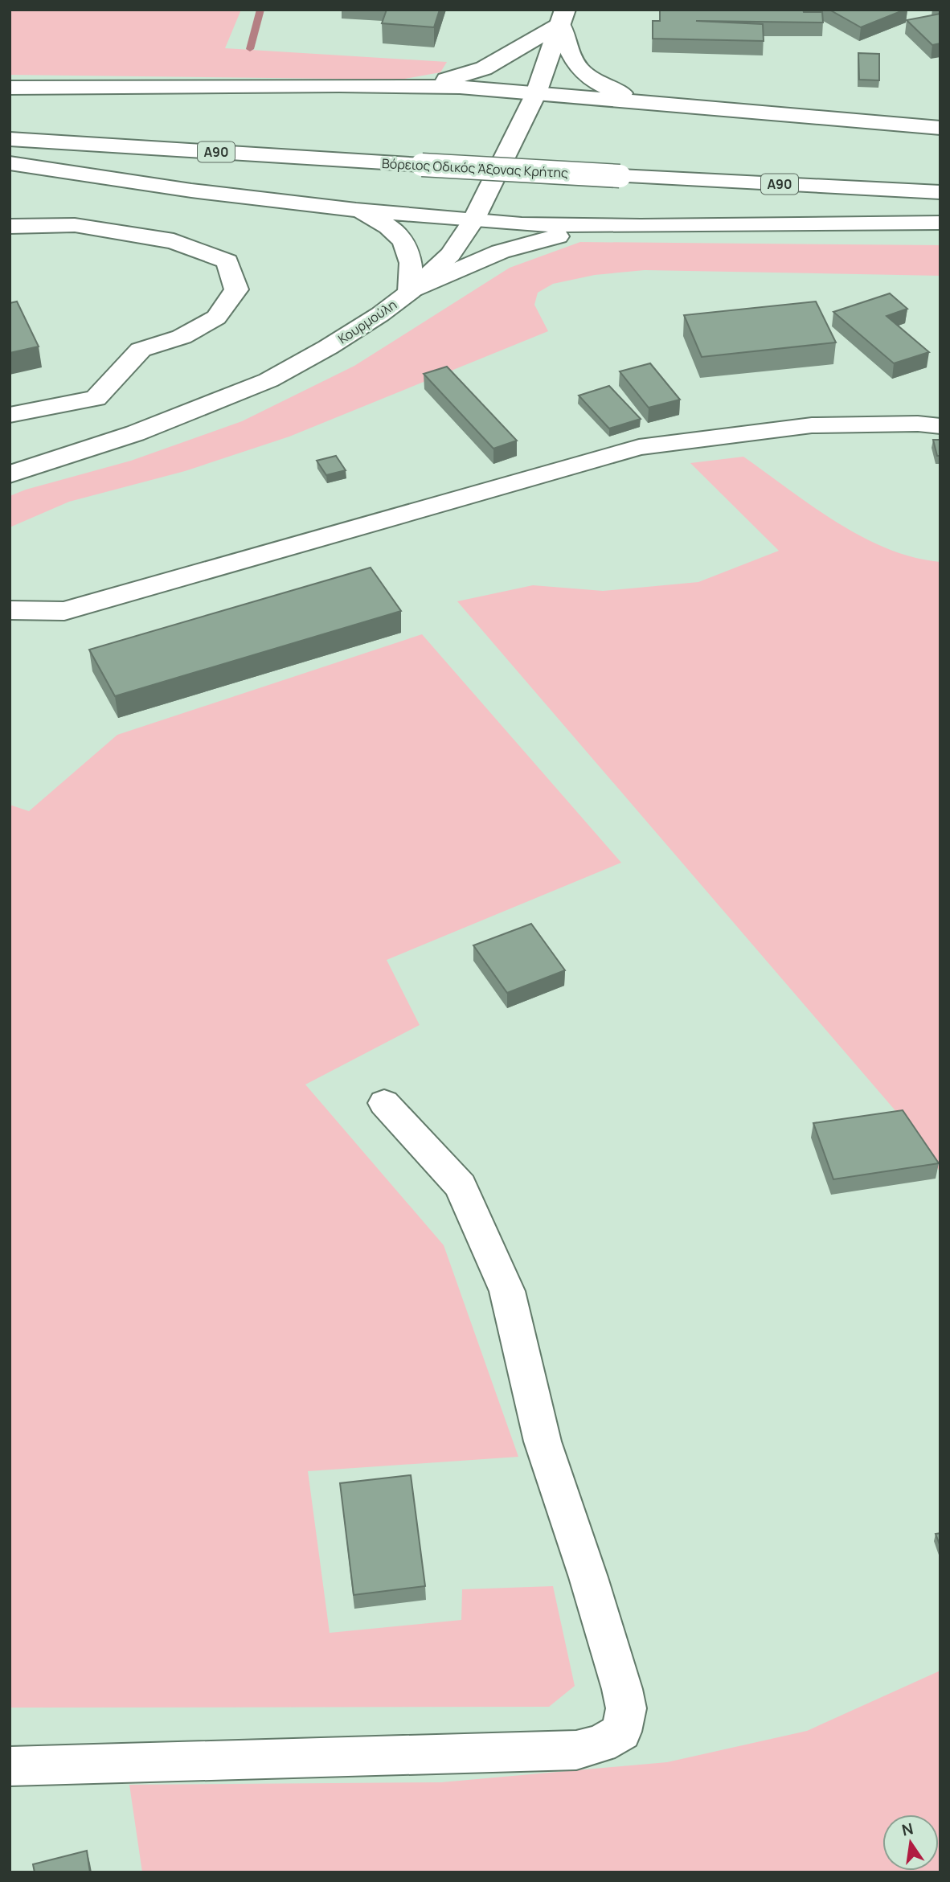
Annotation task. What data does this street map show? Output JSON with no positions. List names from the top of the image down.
{
  "streets": {
    "main road": ["Α90", "Βόρειος Οδικός Άξονας Κρήτης", "Κουρμούλη"]
  },
  "north": "top"
}
